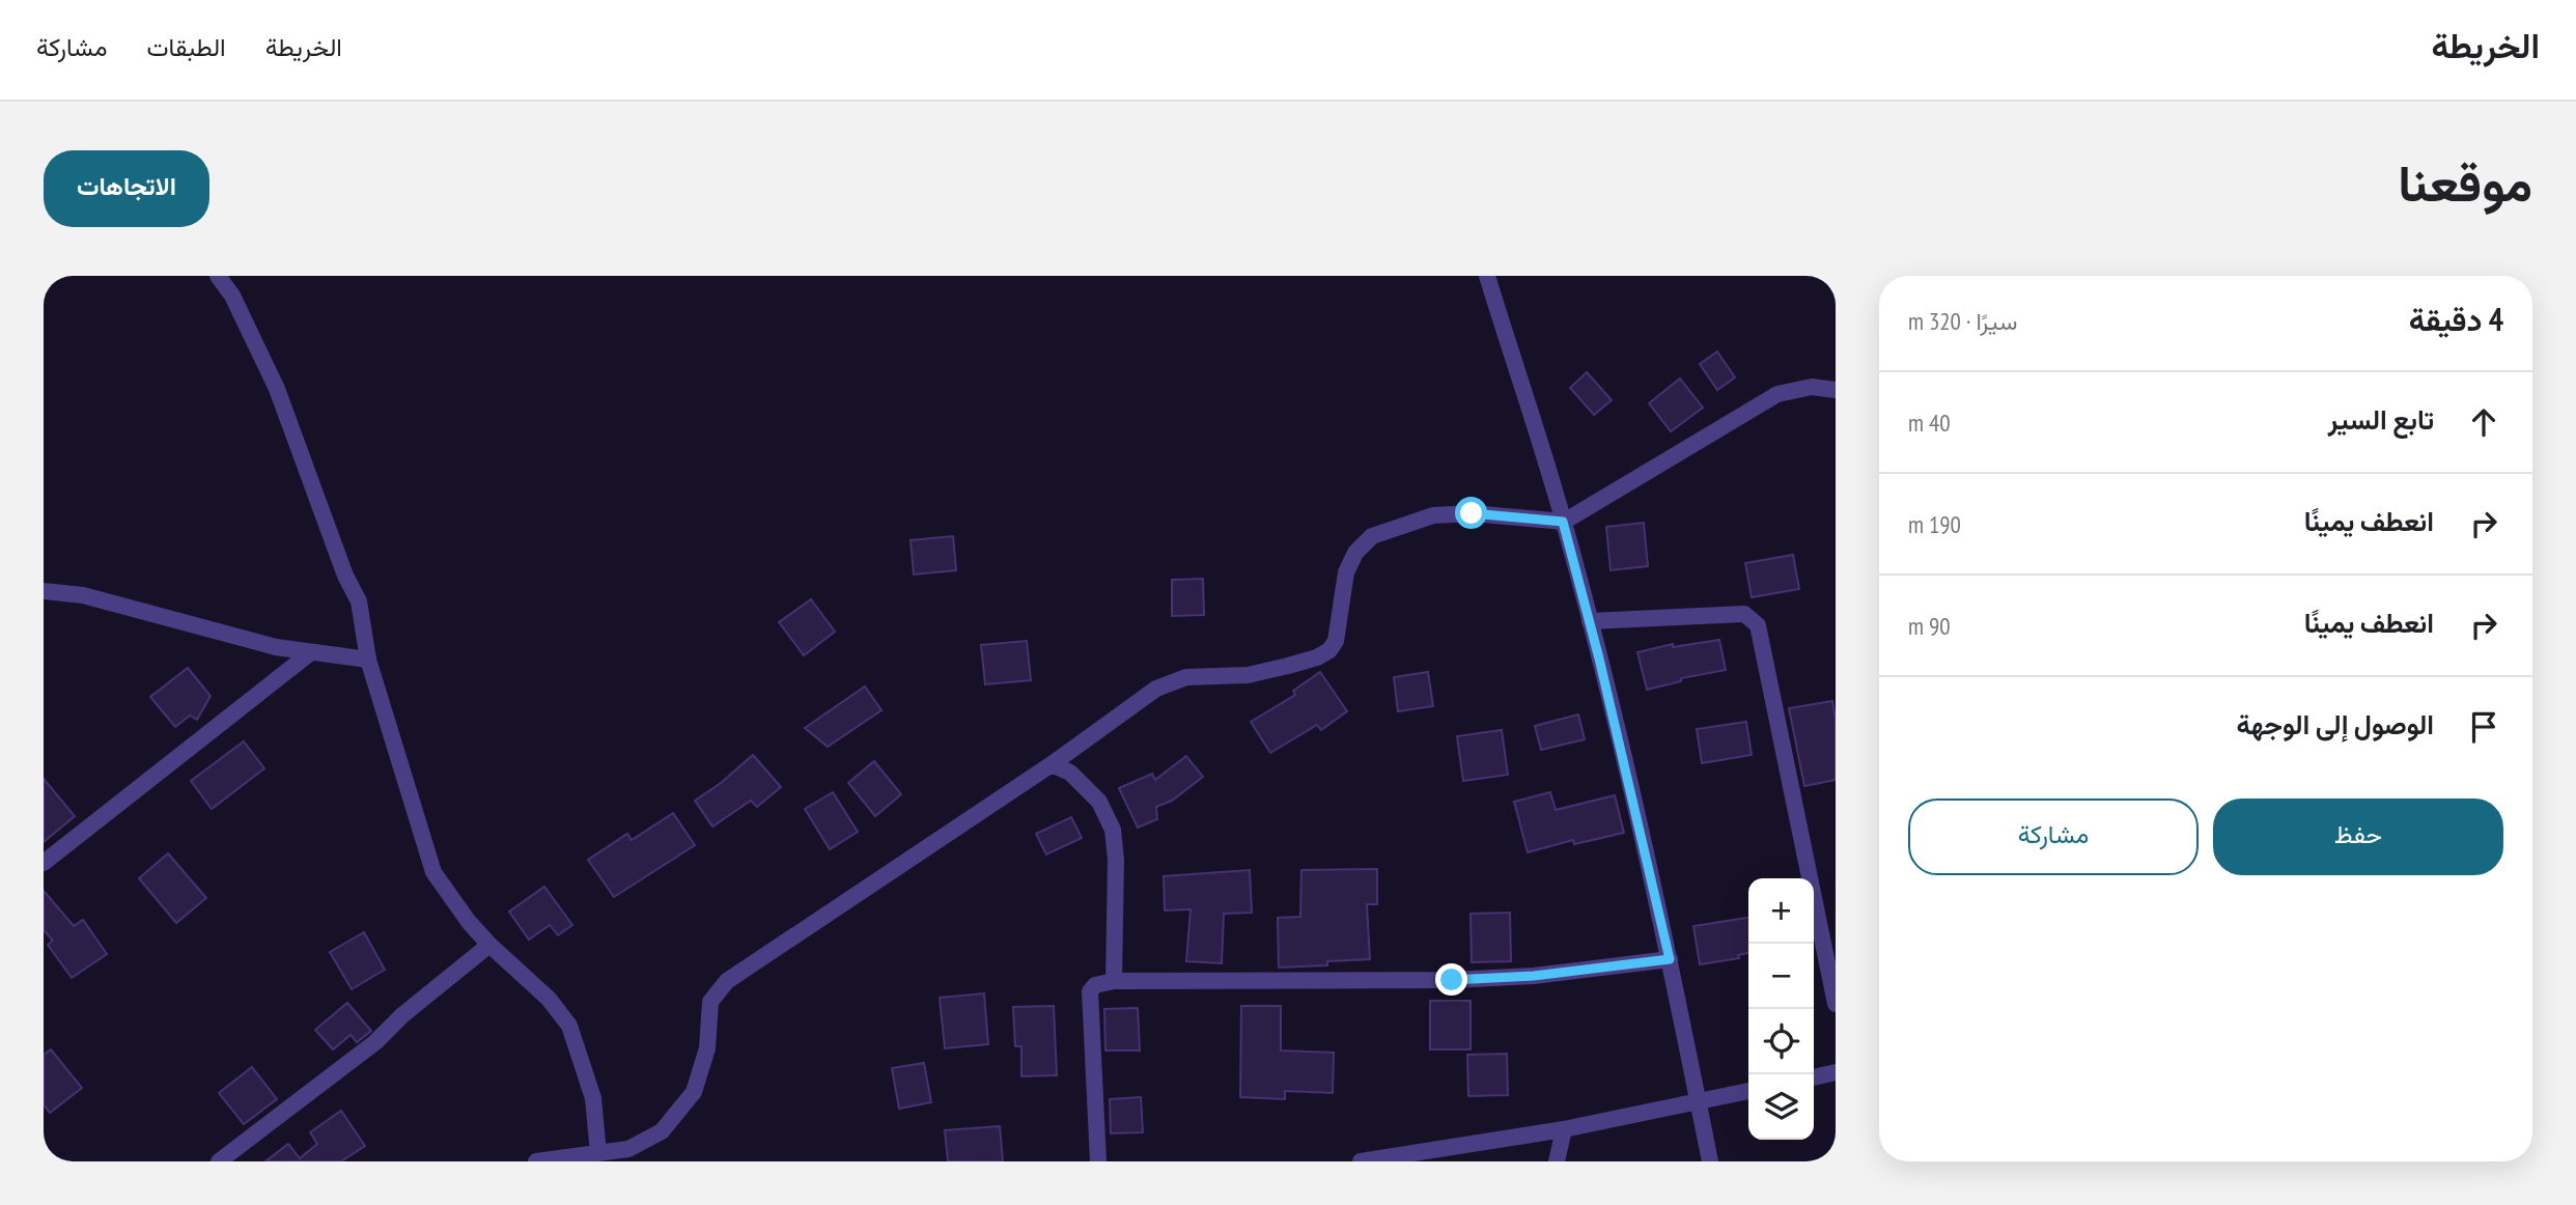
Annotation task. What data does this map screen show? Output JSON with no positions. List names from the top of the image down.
{
  "page": {
    "header": "الخريطة",
    "nav": ["الخريطة", "الطبقات", "مشاركة"],
    "title": "موقعنا",
    "buttons": [
      "الاتجاهات",
      ["حفظ", "مشاركة"]
    ],
    "heading": ["4 دقيقة", "سيرًا · 320 m"],
    "list": [
      ["تابع السير", "40 m"],
      ["انعطف يمينًا", "190 m"],
      ["انعطف يمينًا", "90 m"],
      "الوصول إلى الوجهة"
    ],
    "map_buttons": ["+", "−"]
  }
}
